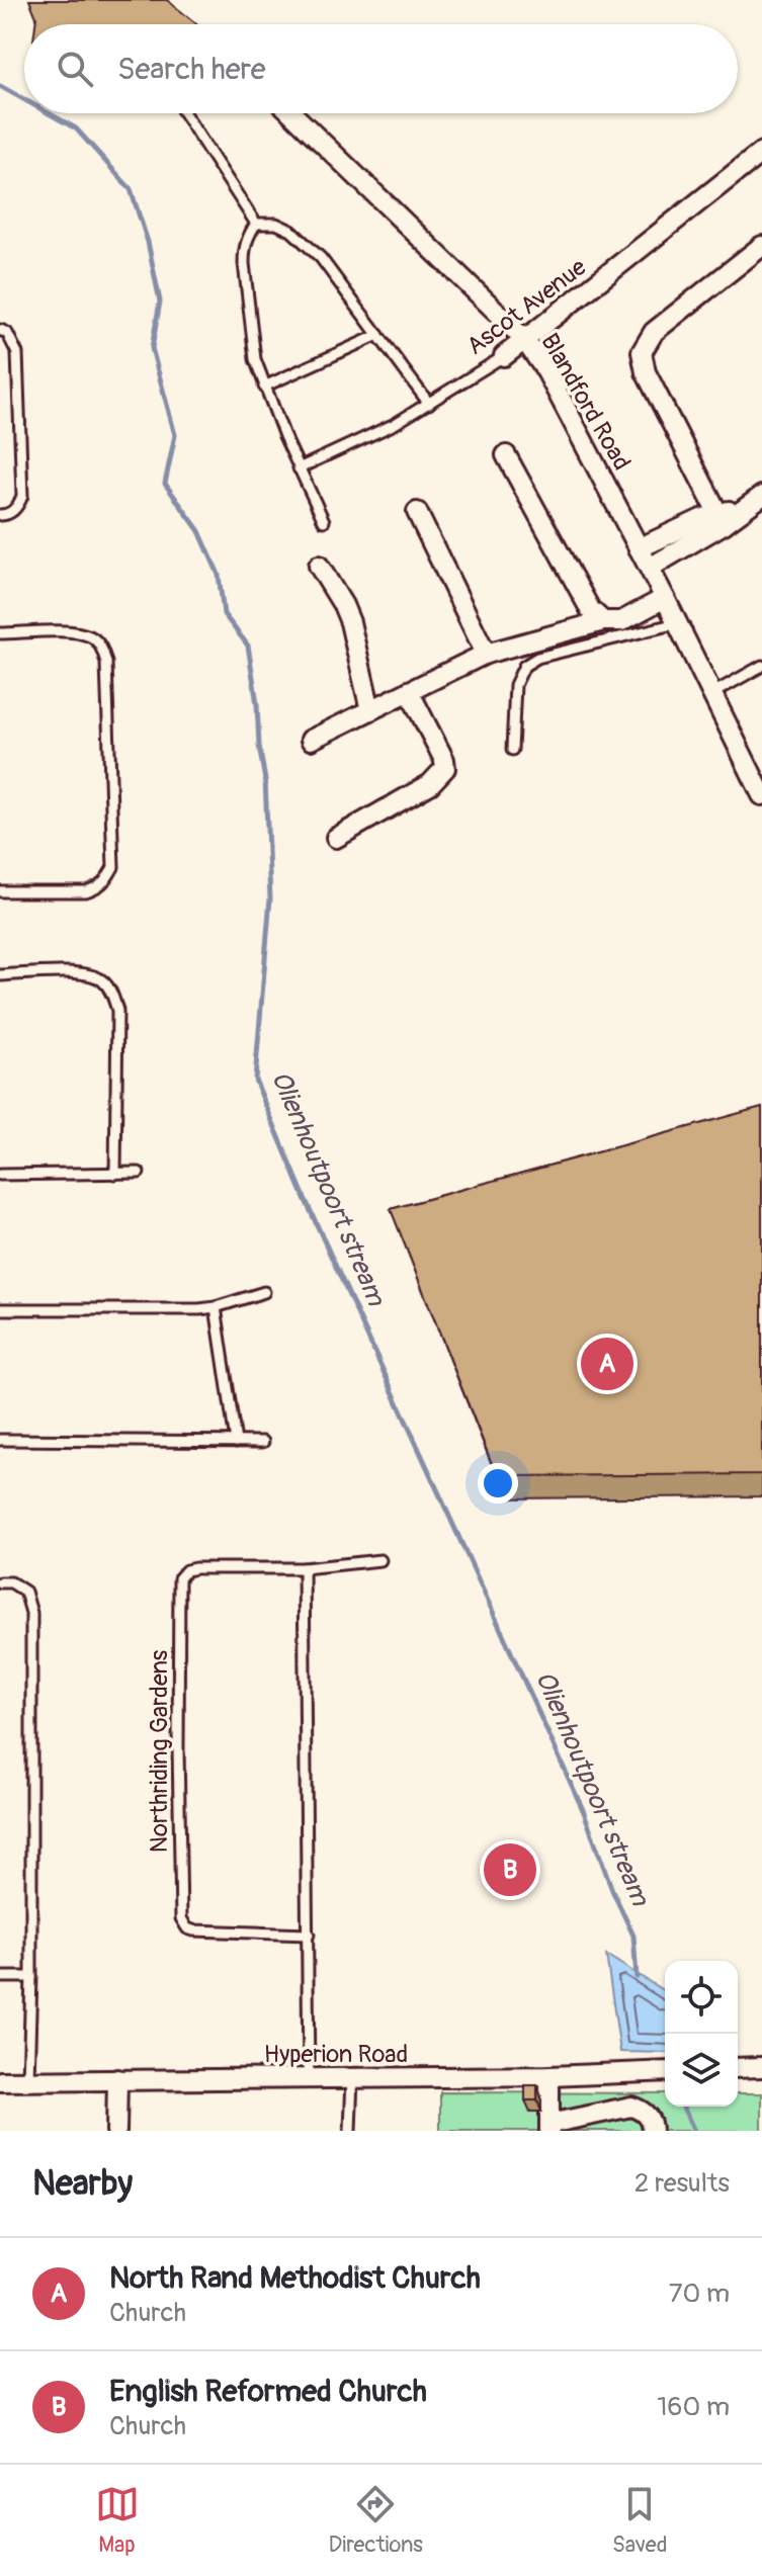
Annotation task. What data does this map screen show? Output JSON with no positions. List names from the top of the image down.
{
  "streets": {
    "street": ["Ascot Avenue", "Blandford Road", "Hyperion Road"],
    "lane": ["Northriding Gardens"]
  },
  "crossings": [
    ["Ascot Avenue", "Blandford Road"]
  ],
  "water": ["Olienhoutpoort stream"],
  "page": {
    "search": "Search here",
    "pins": ["A", "B"],
    "heading": ["Nearby", "2 results"],
    "list": [
      {
        "mark": "A",
        "name": "North Rand Methodist Church",
        "note": "Church",
        "value": "70 m"
      },
      {
        "mark": "B",
        "name": "English Reformed Church",
        "note": "Church",
        "value": "160 m"
      }
    ],
    "nav": ["Map", "Directions", "Saved"]
  }
}
